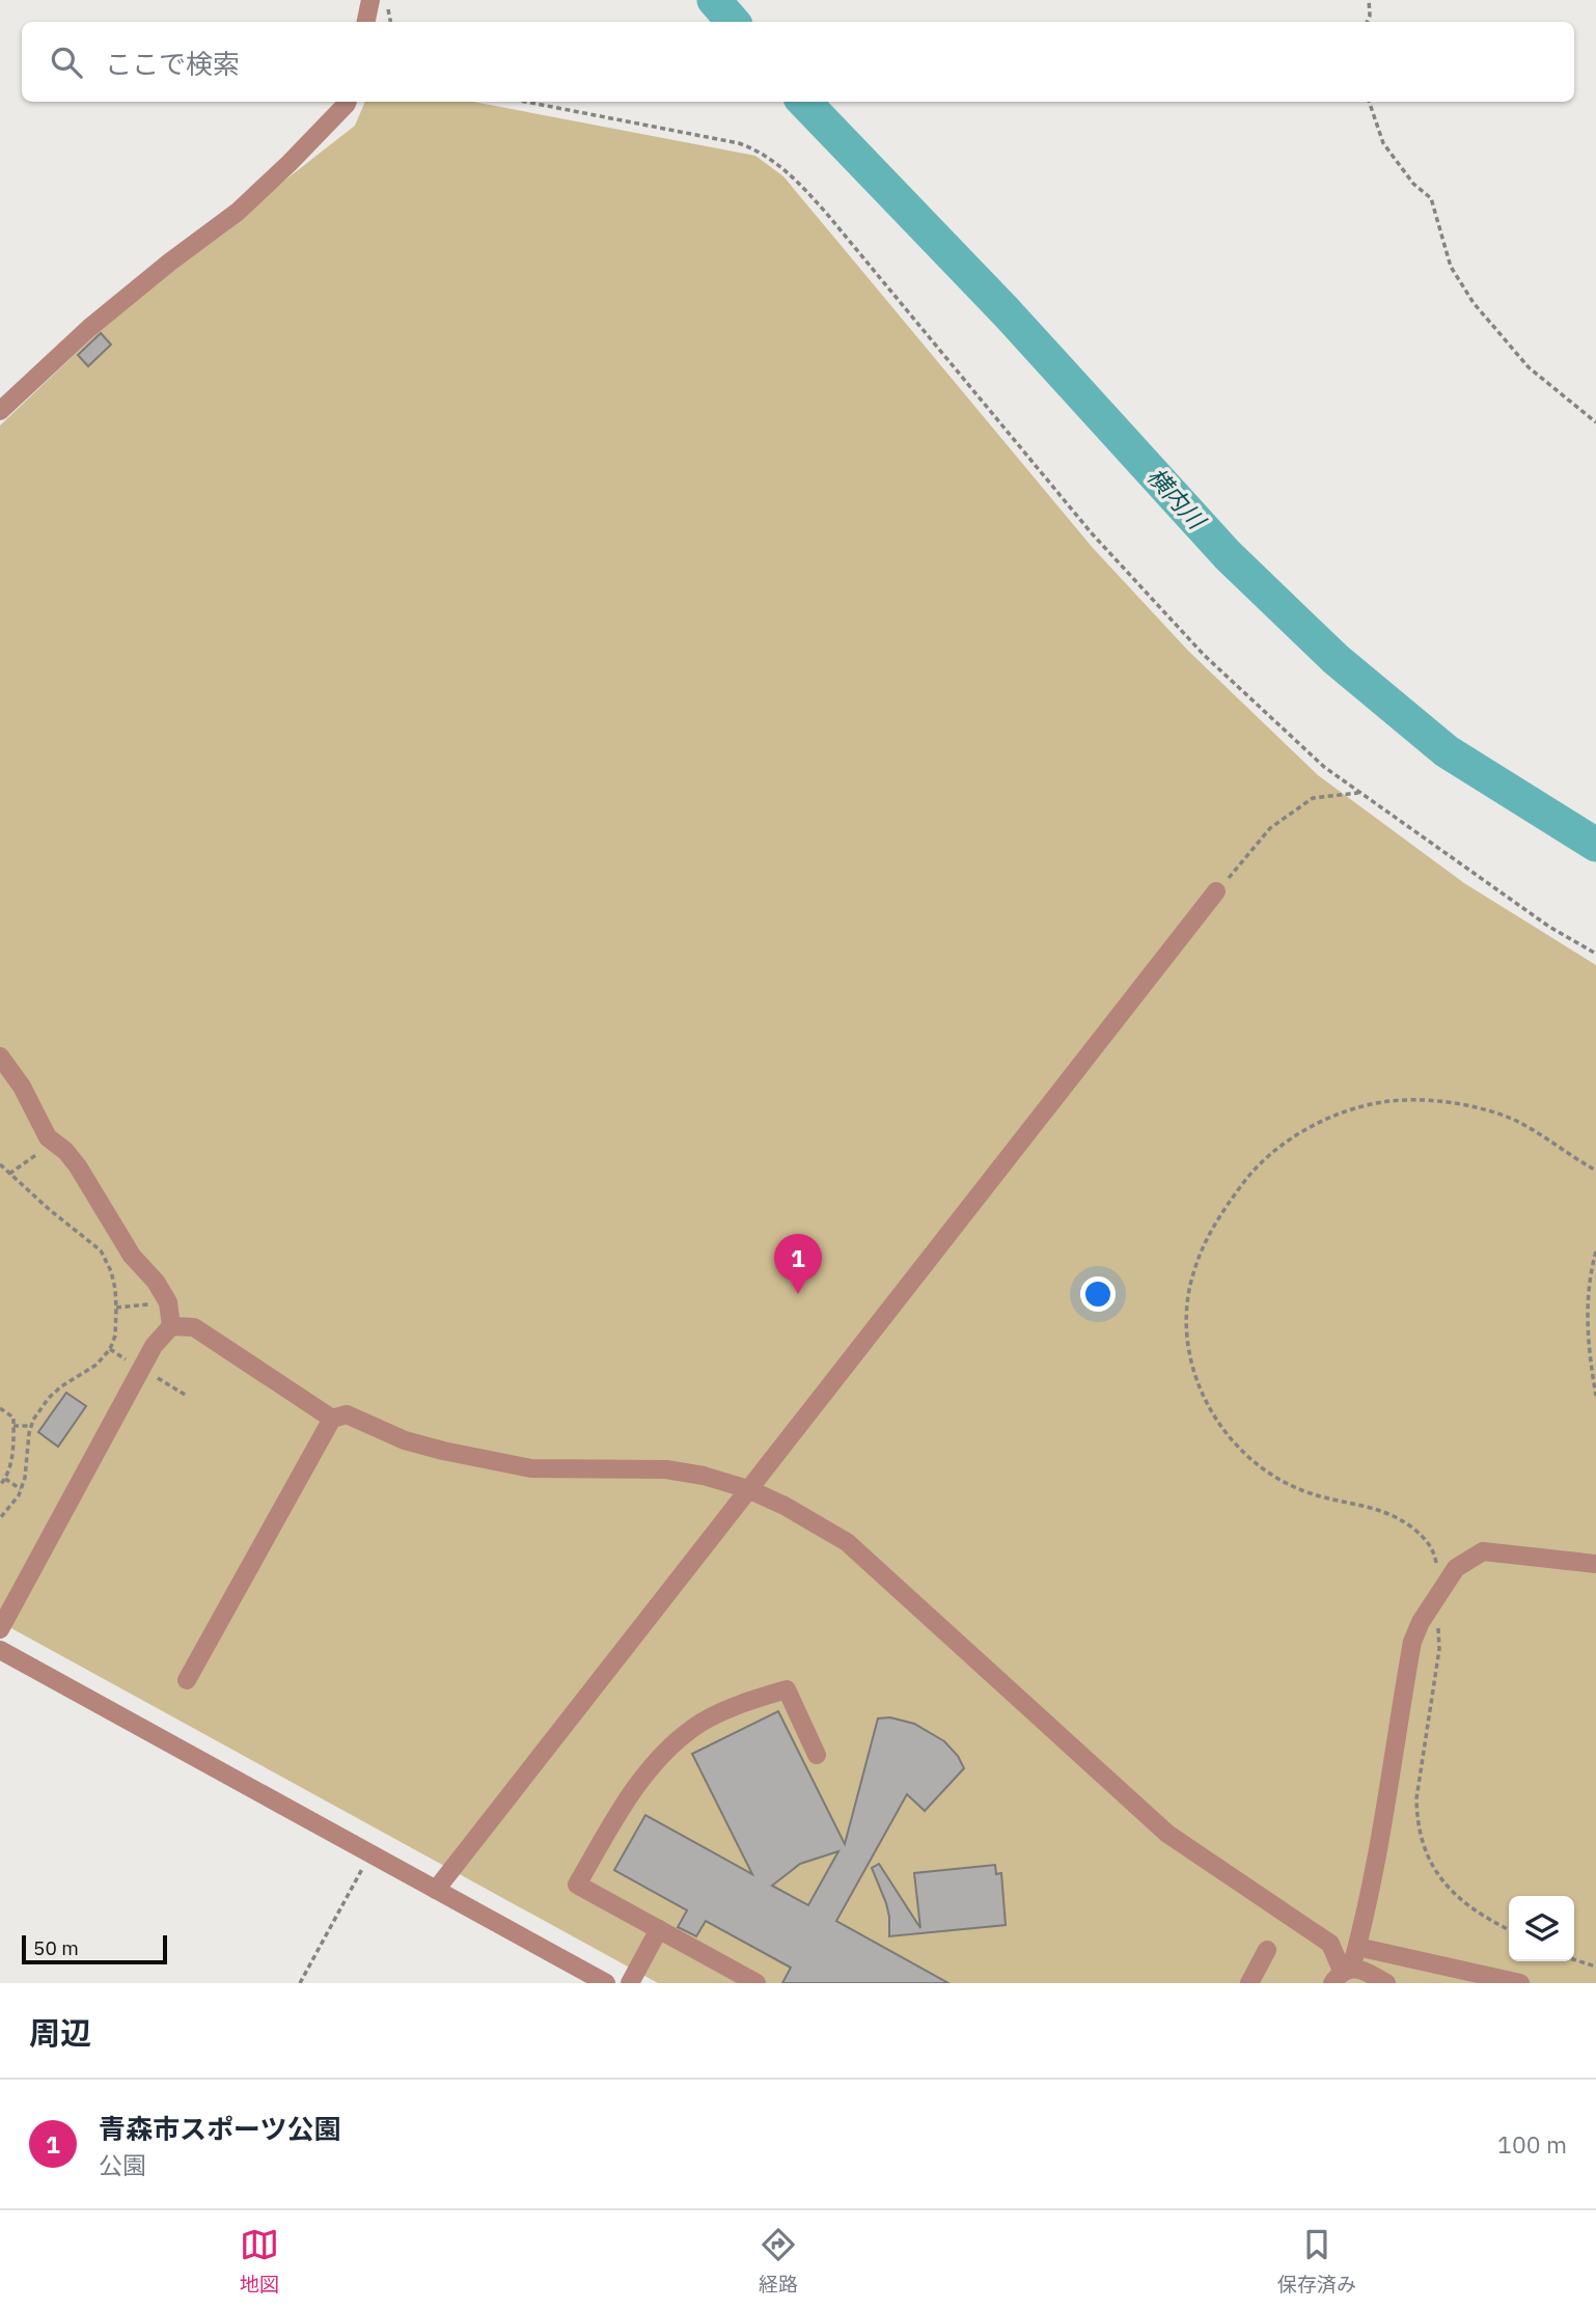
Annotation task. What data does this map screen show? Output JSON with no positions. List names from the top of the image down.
{
  "water": ["横内川"],
  "scale_bar": "50 m",
  "page": {
    "search": "ここで検索",
    "pins": "1",
    "scale": "50 m",
    "heading": "周辺",
    "list": [
      {
        "mark": "1",
        "name": "青森市スポーツ公園",
        "note": "公園",
        "value": "100 m"
      }
    ],
    "nav": ["地図", "経路", "保存済み"]
  }
}
